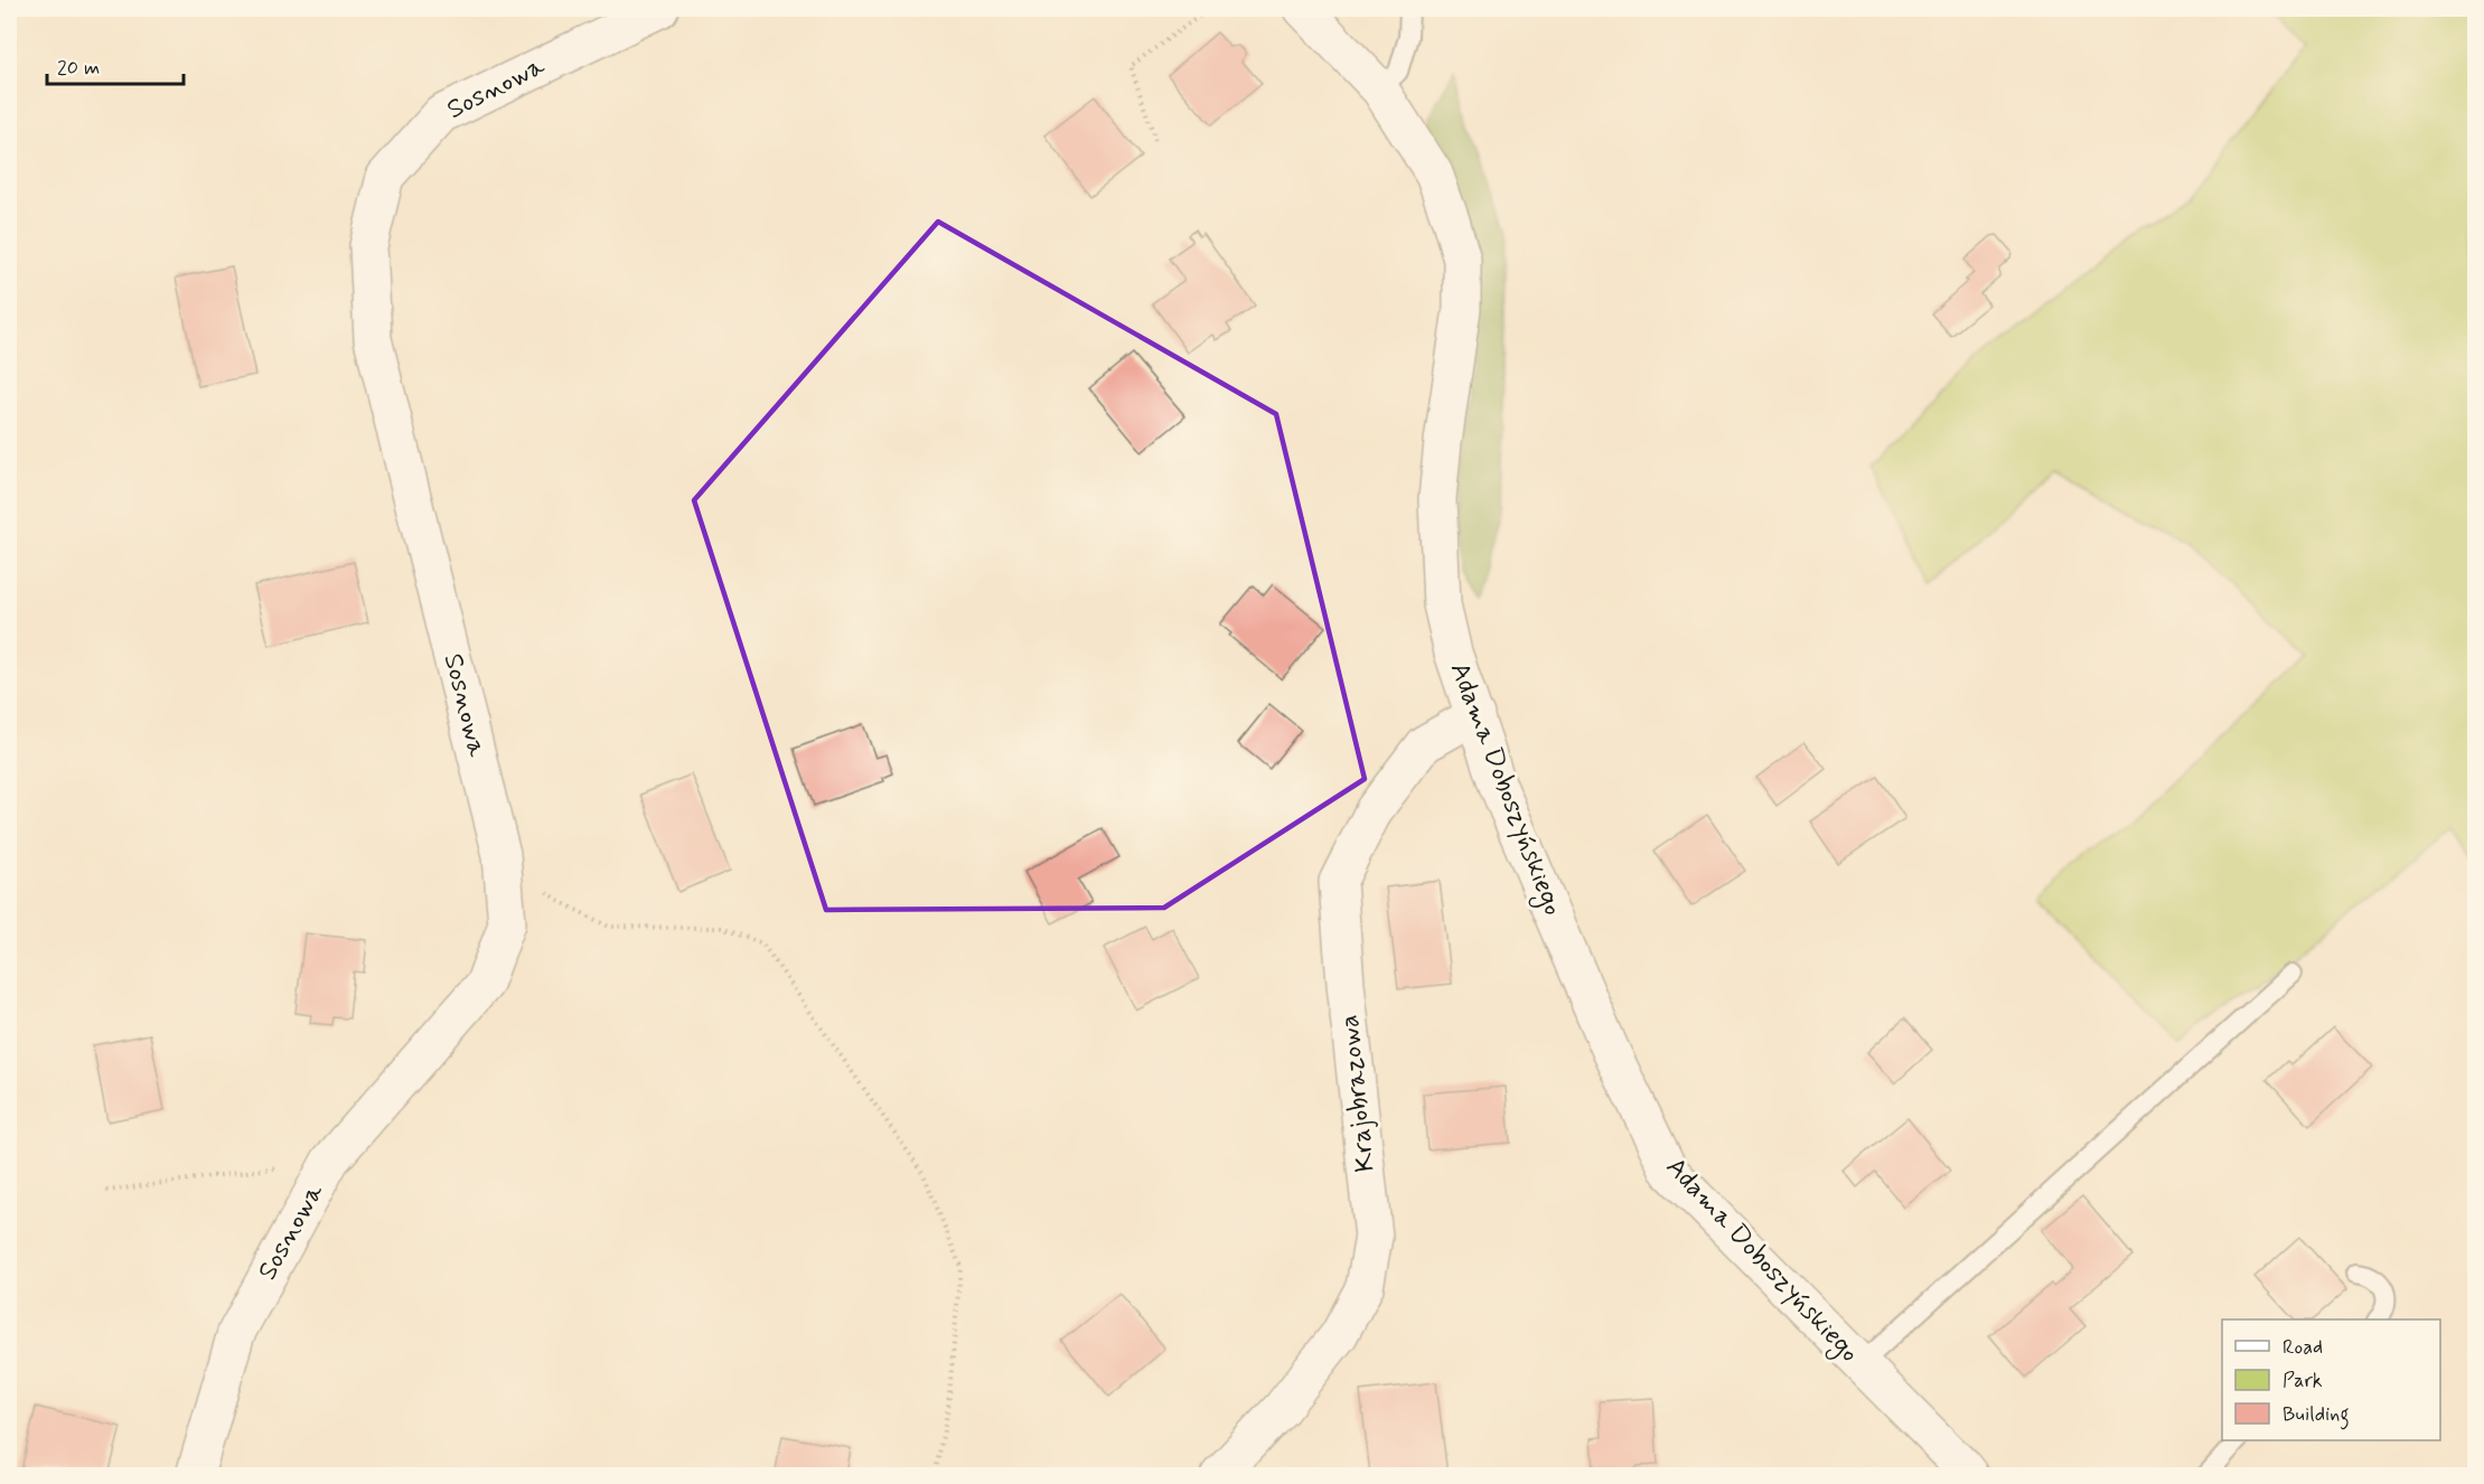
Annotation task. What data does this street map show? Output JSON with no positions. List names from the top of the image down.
{
  "streets": {
    "street": ["Sosnowa", "Adama Doboszyńskiego", "Krajobrazowa"]
  },
  "crossings": [
    ["Adama Doboszyńskiego", "Krajobrazowa"]
  ],
  "legend": ["Road", "Park", "Building"],
  "scale_bar": "20 m"
}
